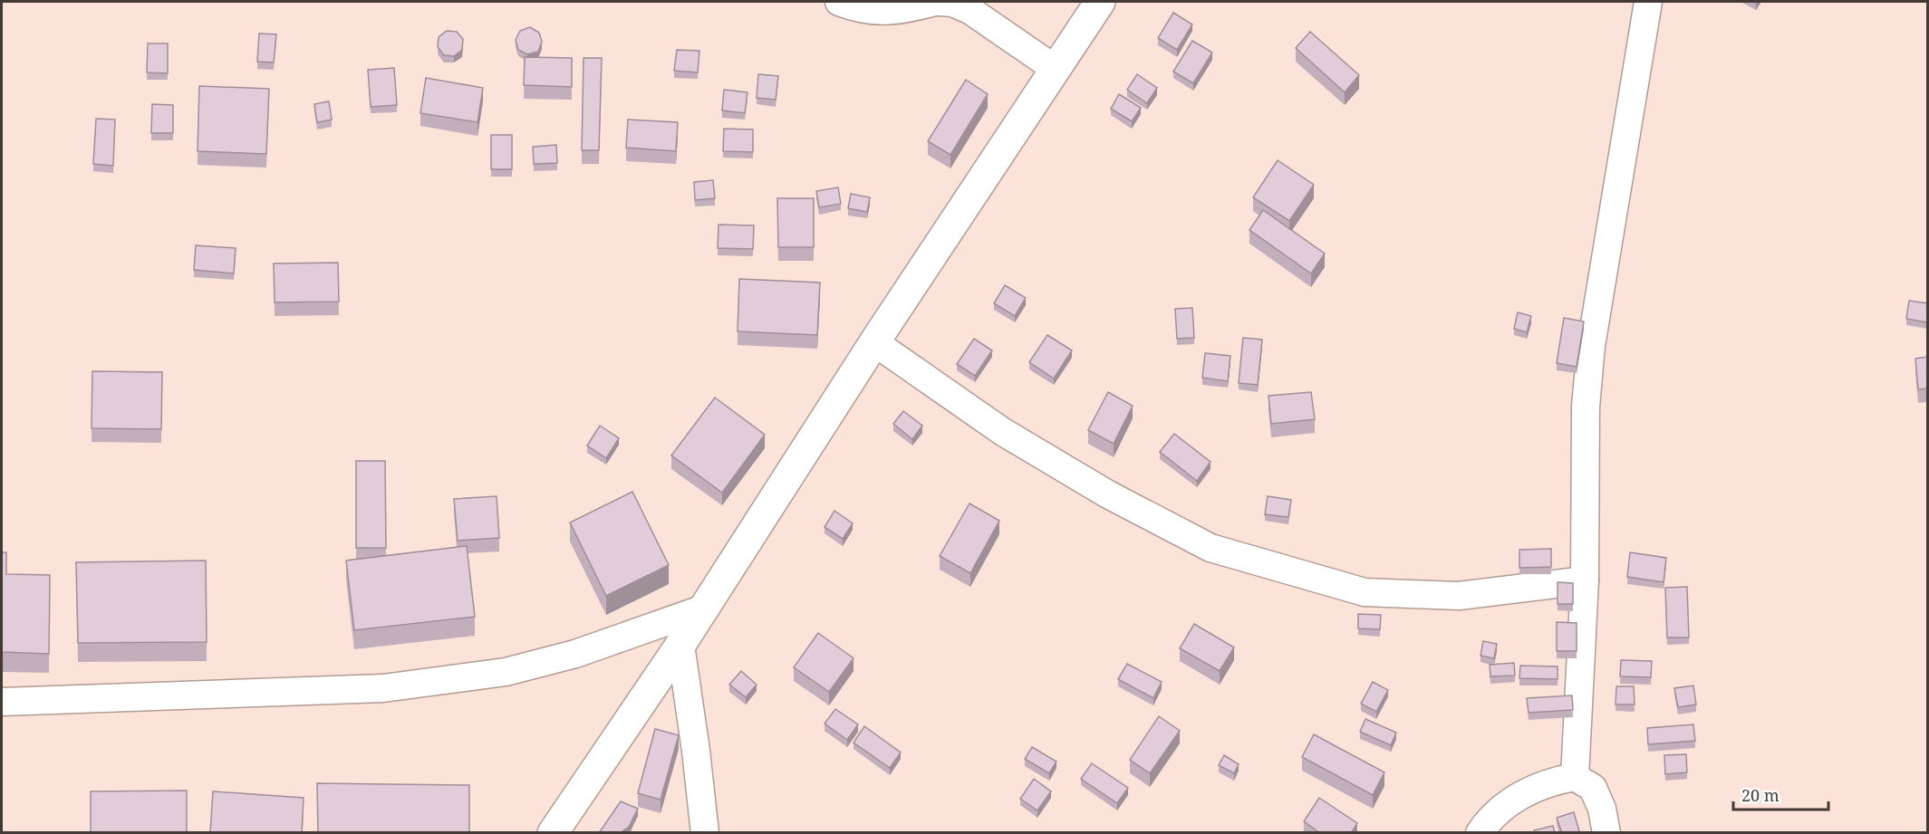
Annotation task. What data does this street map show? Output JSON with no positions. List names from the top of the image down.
{
  "scale_bar": "20 m"
}
